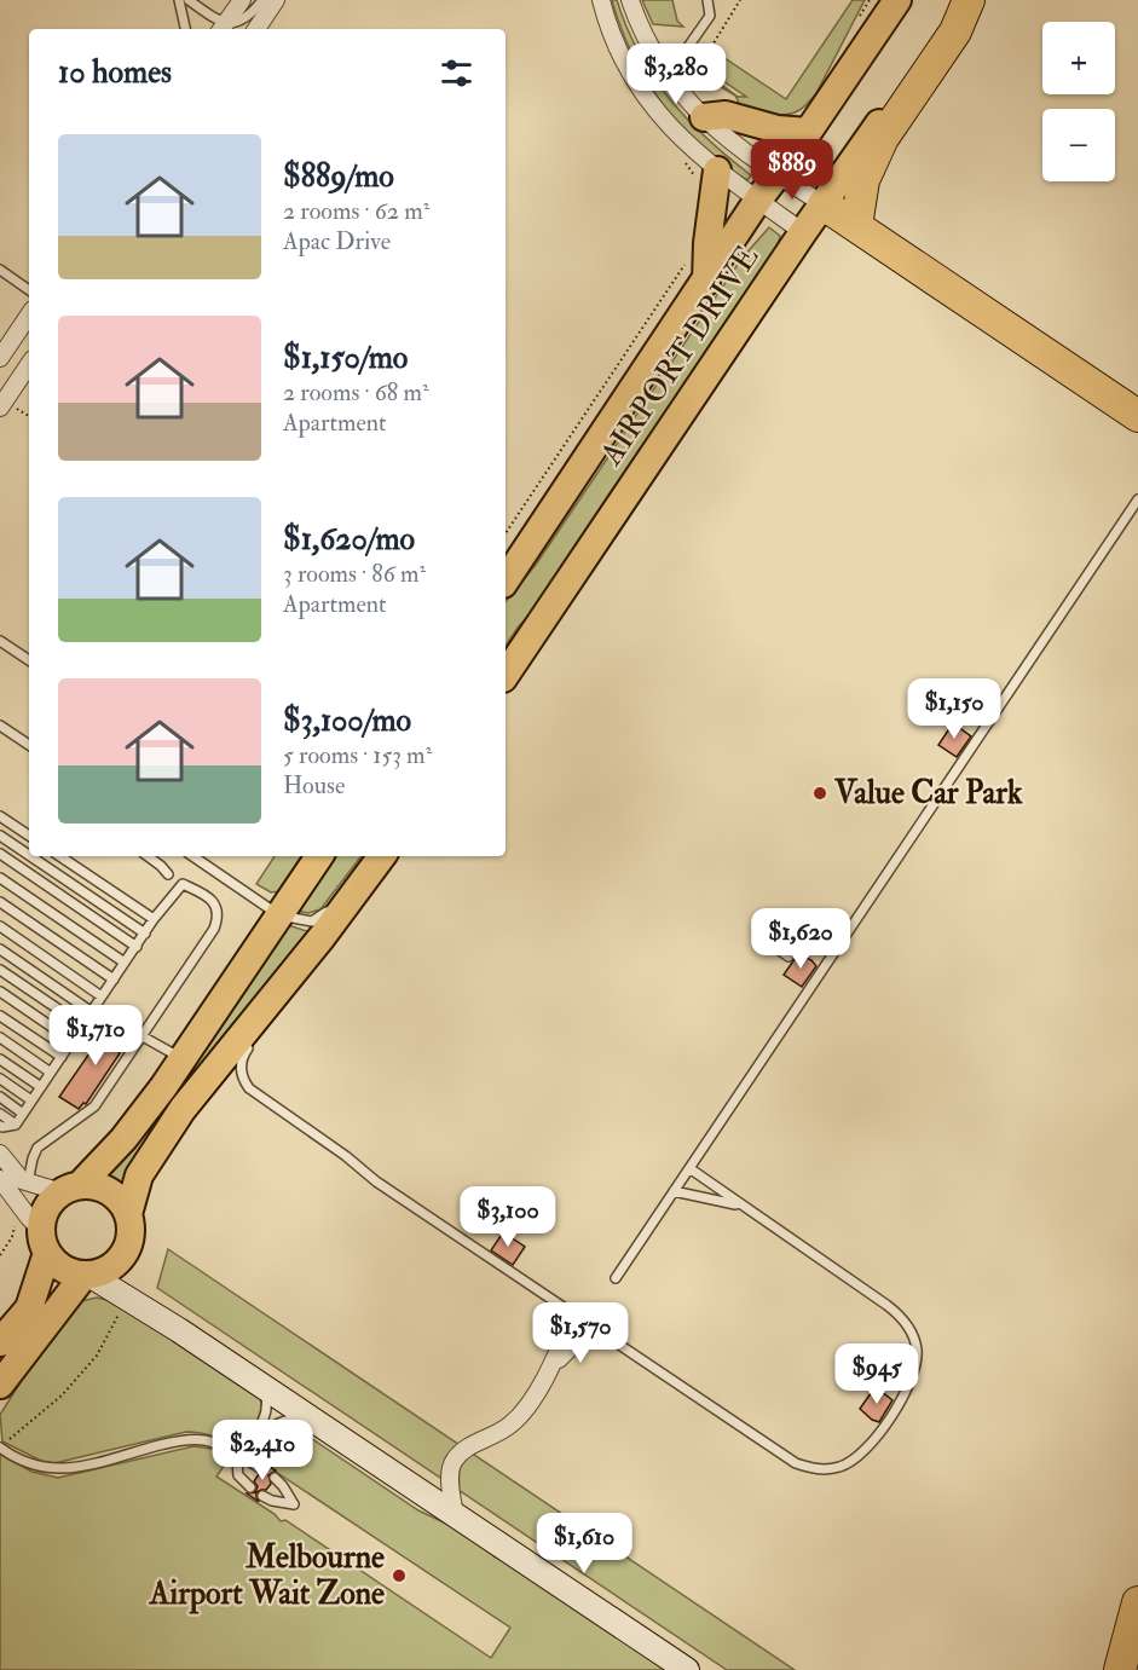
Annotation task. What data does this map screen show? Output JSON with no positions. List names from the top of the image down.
{
  "streets": {
    "main road": ["AIRPORT DRIVE"]
  },
  "places": ["Value Car Park", "Melbourne Airport Wait Zone"],
  "page": {
    "map_buttons": ["+", "−"],
    "heading": "10 homes",
    "price": [
      "$3,280",
      "$889",
      "$1,150",
      "$1,620",
      "$1,710",
      "$3,100",
      "$1,570",
      "$945",
      "$2,410",
      "$1,610"
    ],
    "list": [
      {
        "name": "$889/mo",
        "note": "2 rooms · 62 m² · Apac Drive"
      },
      {
        "name": "$1,150/mo",
        "note": "2 rooms · 68 m² · Apartment"
      },
      {
        "name": "$1,620/mo",
        "note": "3 rooms · 86 m² · Apartment"
      },
      {
        "name": "$3,100/mo",
        "note": "5 rooms · 153 m² · House"
      }
    ]
  }
}
